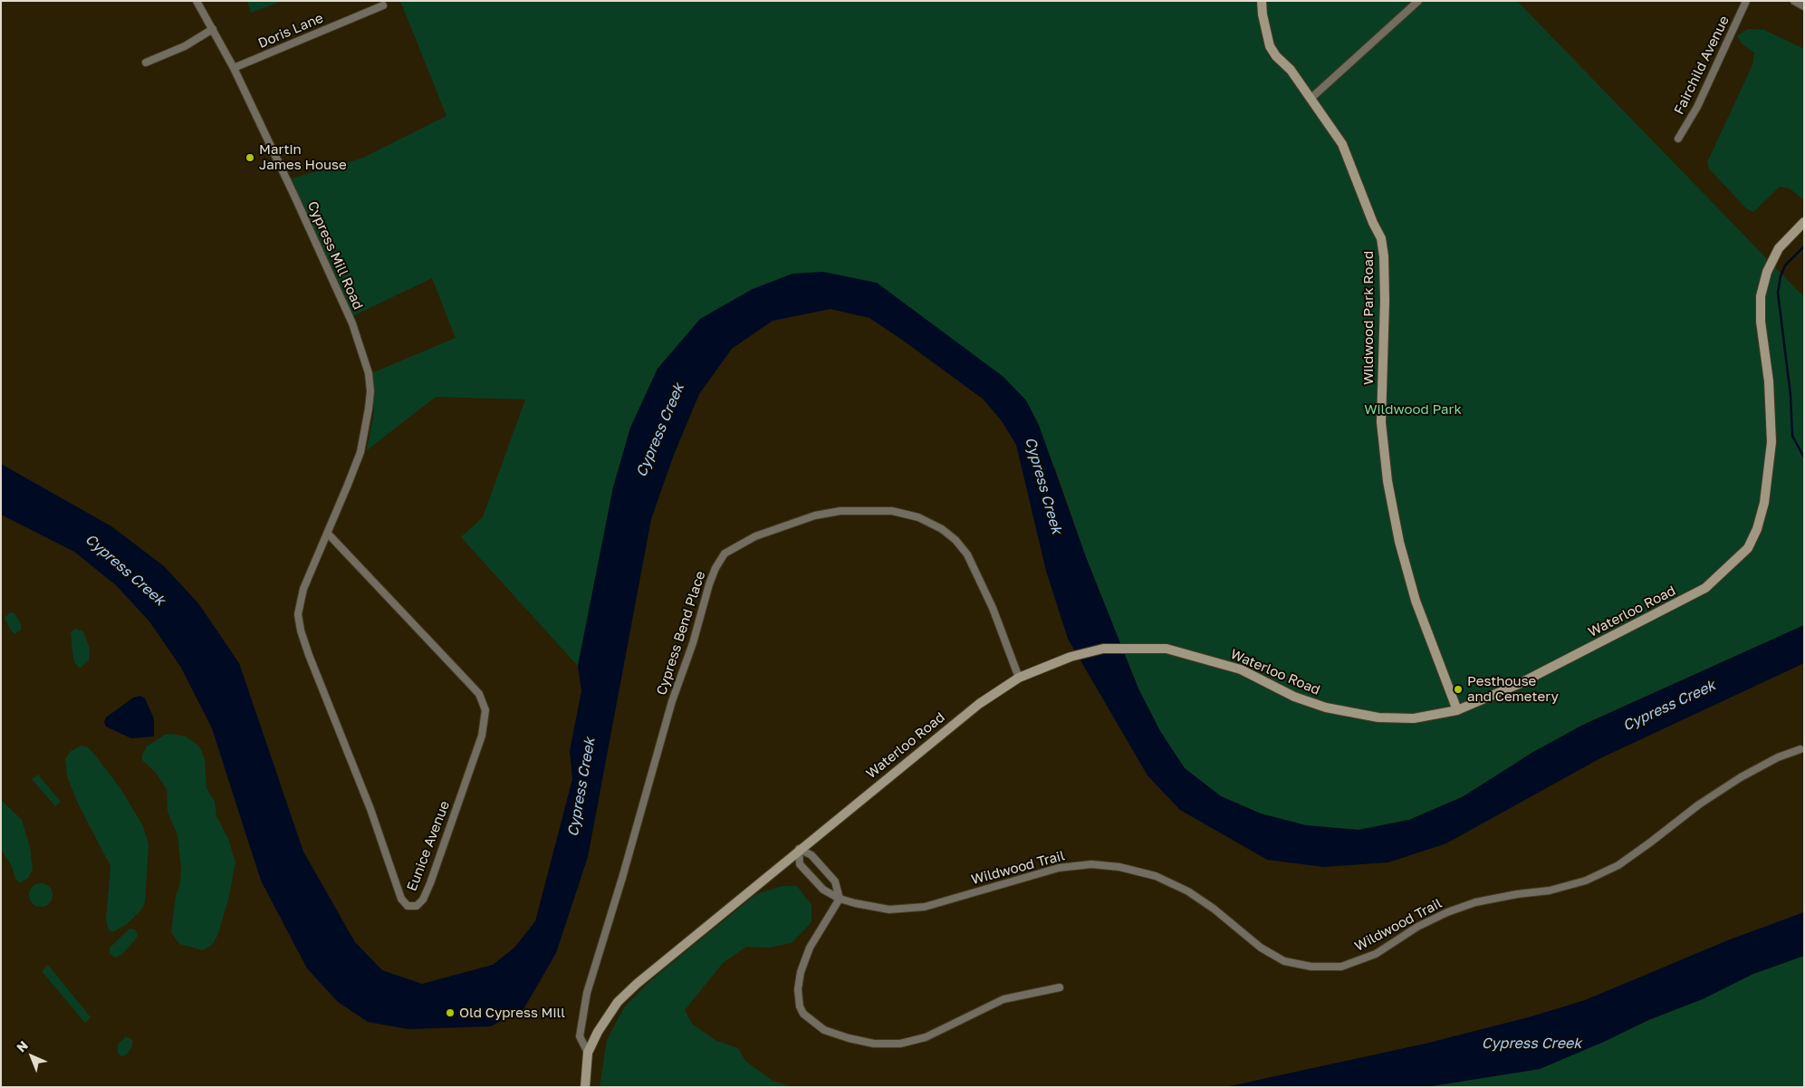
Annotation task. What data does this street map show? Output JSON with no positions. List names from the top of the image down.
{
  "streets": {
    "street": [
      "Doris Lane",
      "Fairchild Avenue",
      "Cypress Mill Road",
      "Wildwood Park Road",
      "Waterloo Road",
      "Cypress Bend Place",
      "Eunice Avenue",
      "Wildwood Trail"
    ]
  },
  "crossings": [
    ["Doris Lane", "Cypress Mill Road"],
    ["Cypress Mill Road", "Eunice Avenue"],
    ["Wildwood Park Road", "Waterloo Road"],
    ["Waterloo Road", "Cypress Bend Place"],
    ["Waterloo Road", "Wildwood Trail"]
  ],
  "water": ["Cypress Creek"],
  "parks": ["Wildwood Park"],
  "places": ["Martin James House", "Pesthouse and Cemetery", "Old Cypress Mill"],
  "north": "top left"
}
